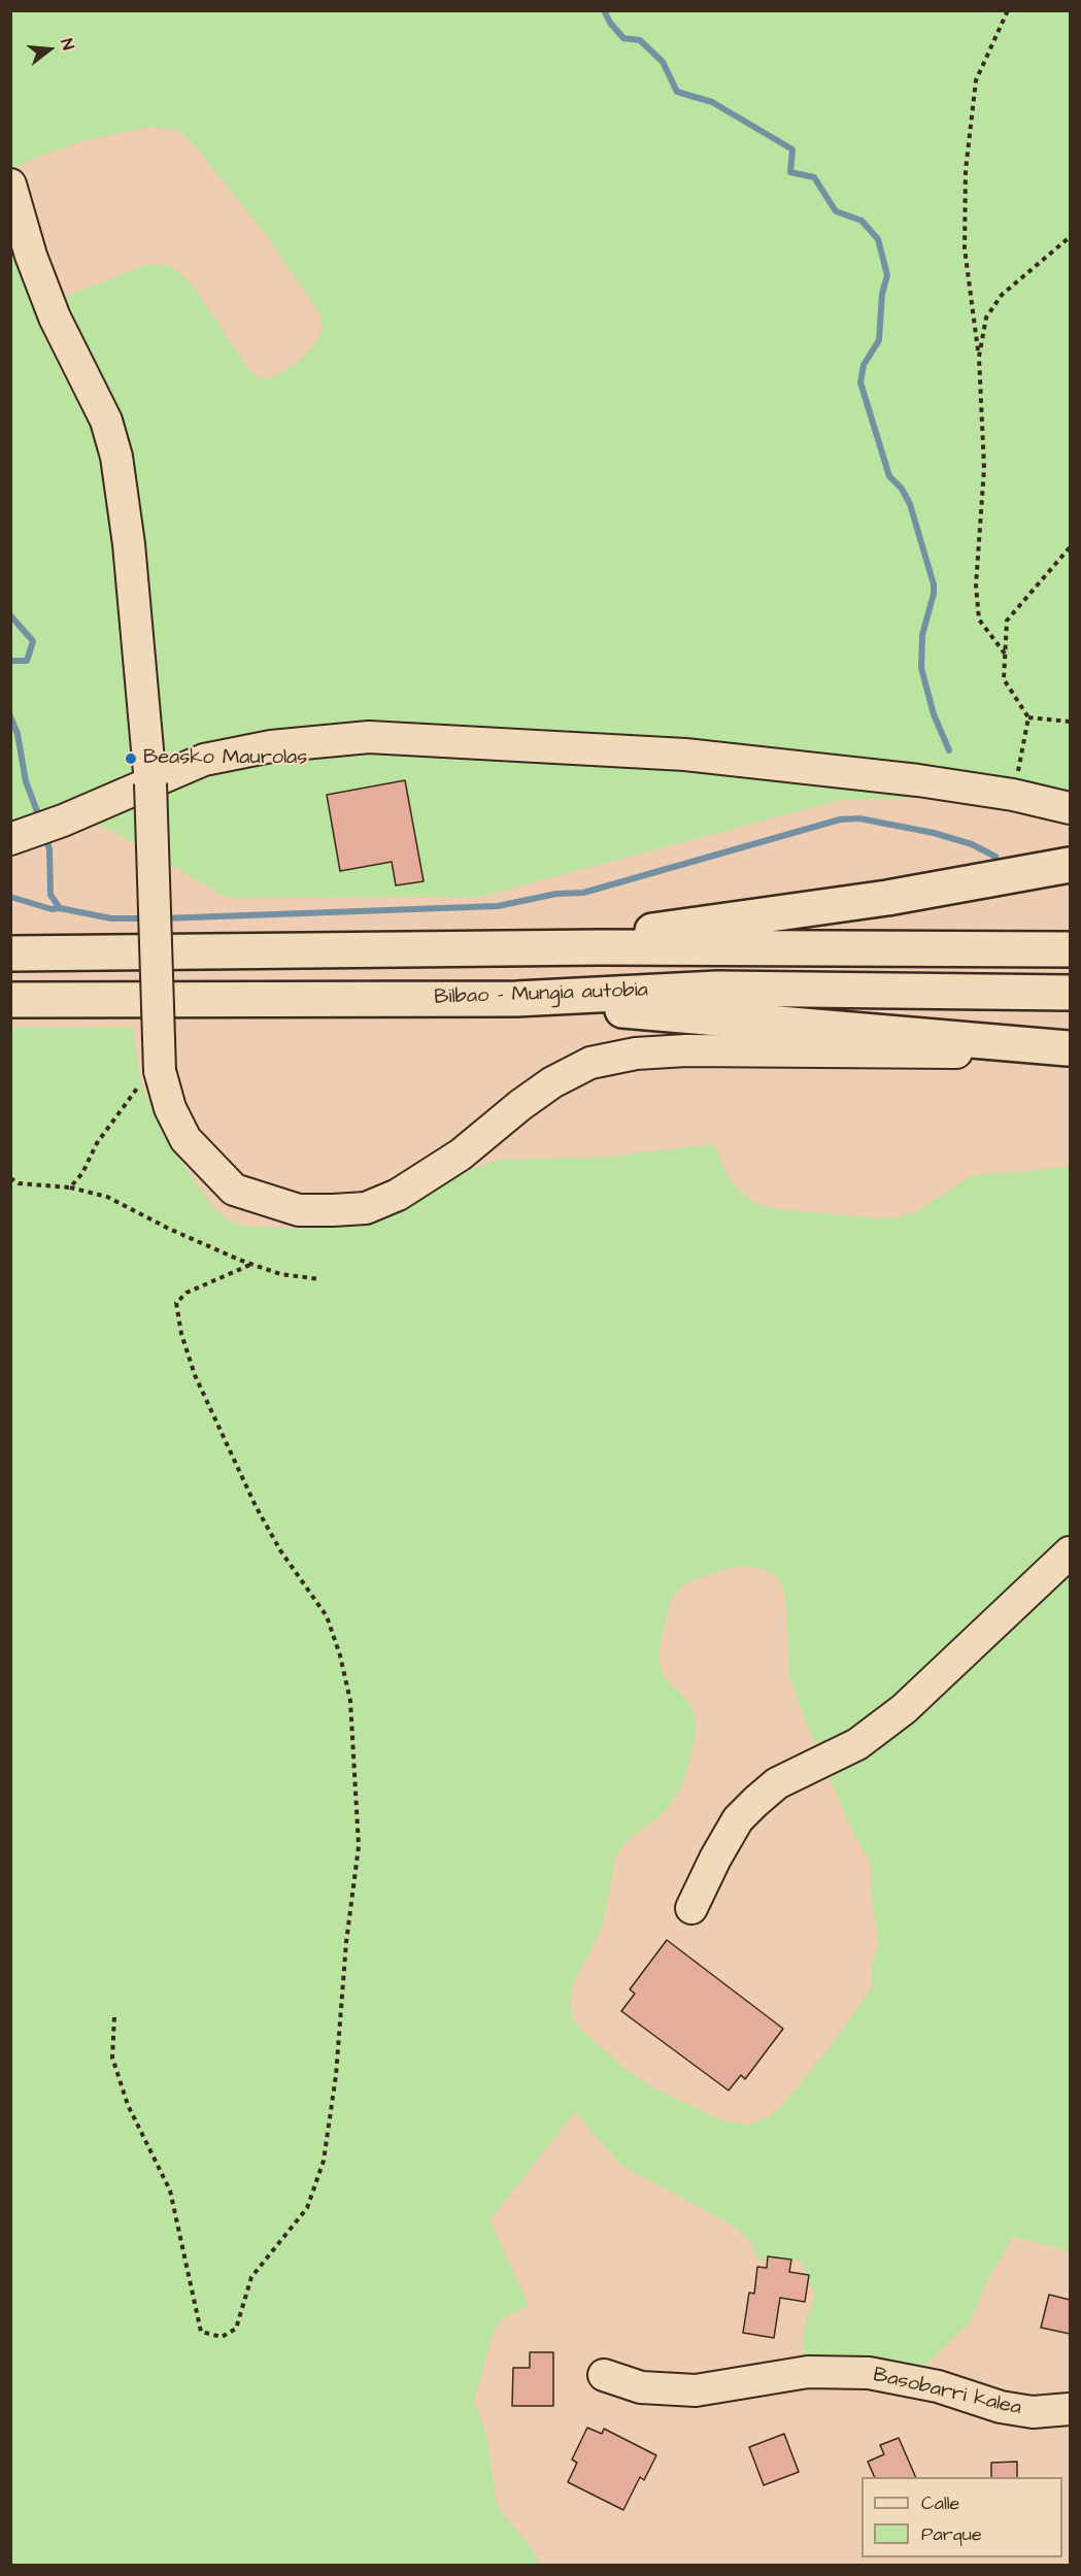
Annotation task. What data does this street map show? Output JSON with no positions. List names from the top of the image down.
{
  "streets": {
    "highway": ["Bilbao - Mungia autobia"],
    "street": ["Basobarri kalea"]
  },
  "places": ["Beasko Maurolas"],
  "legend": ["Calle", "Parque"],
  "north": "right"
}
